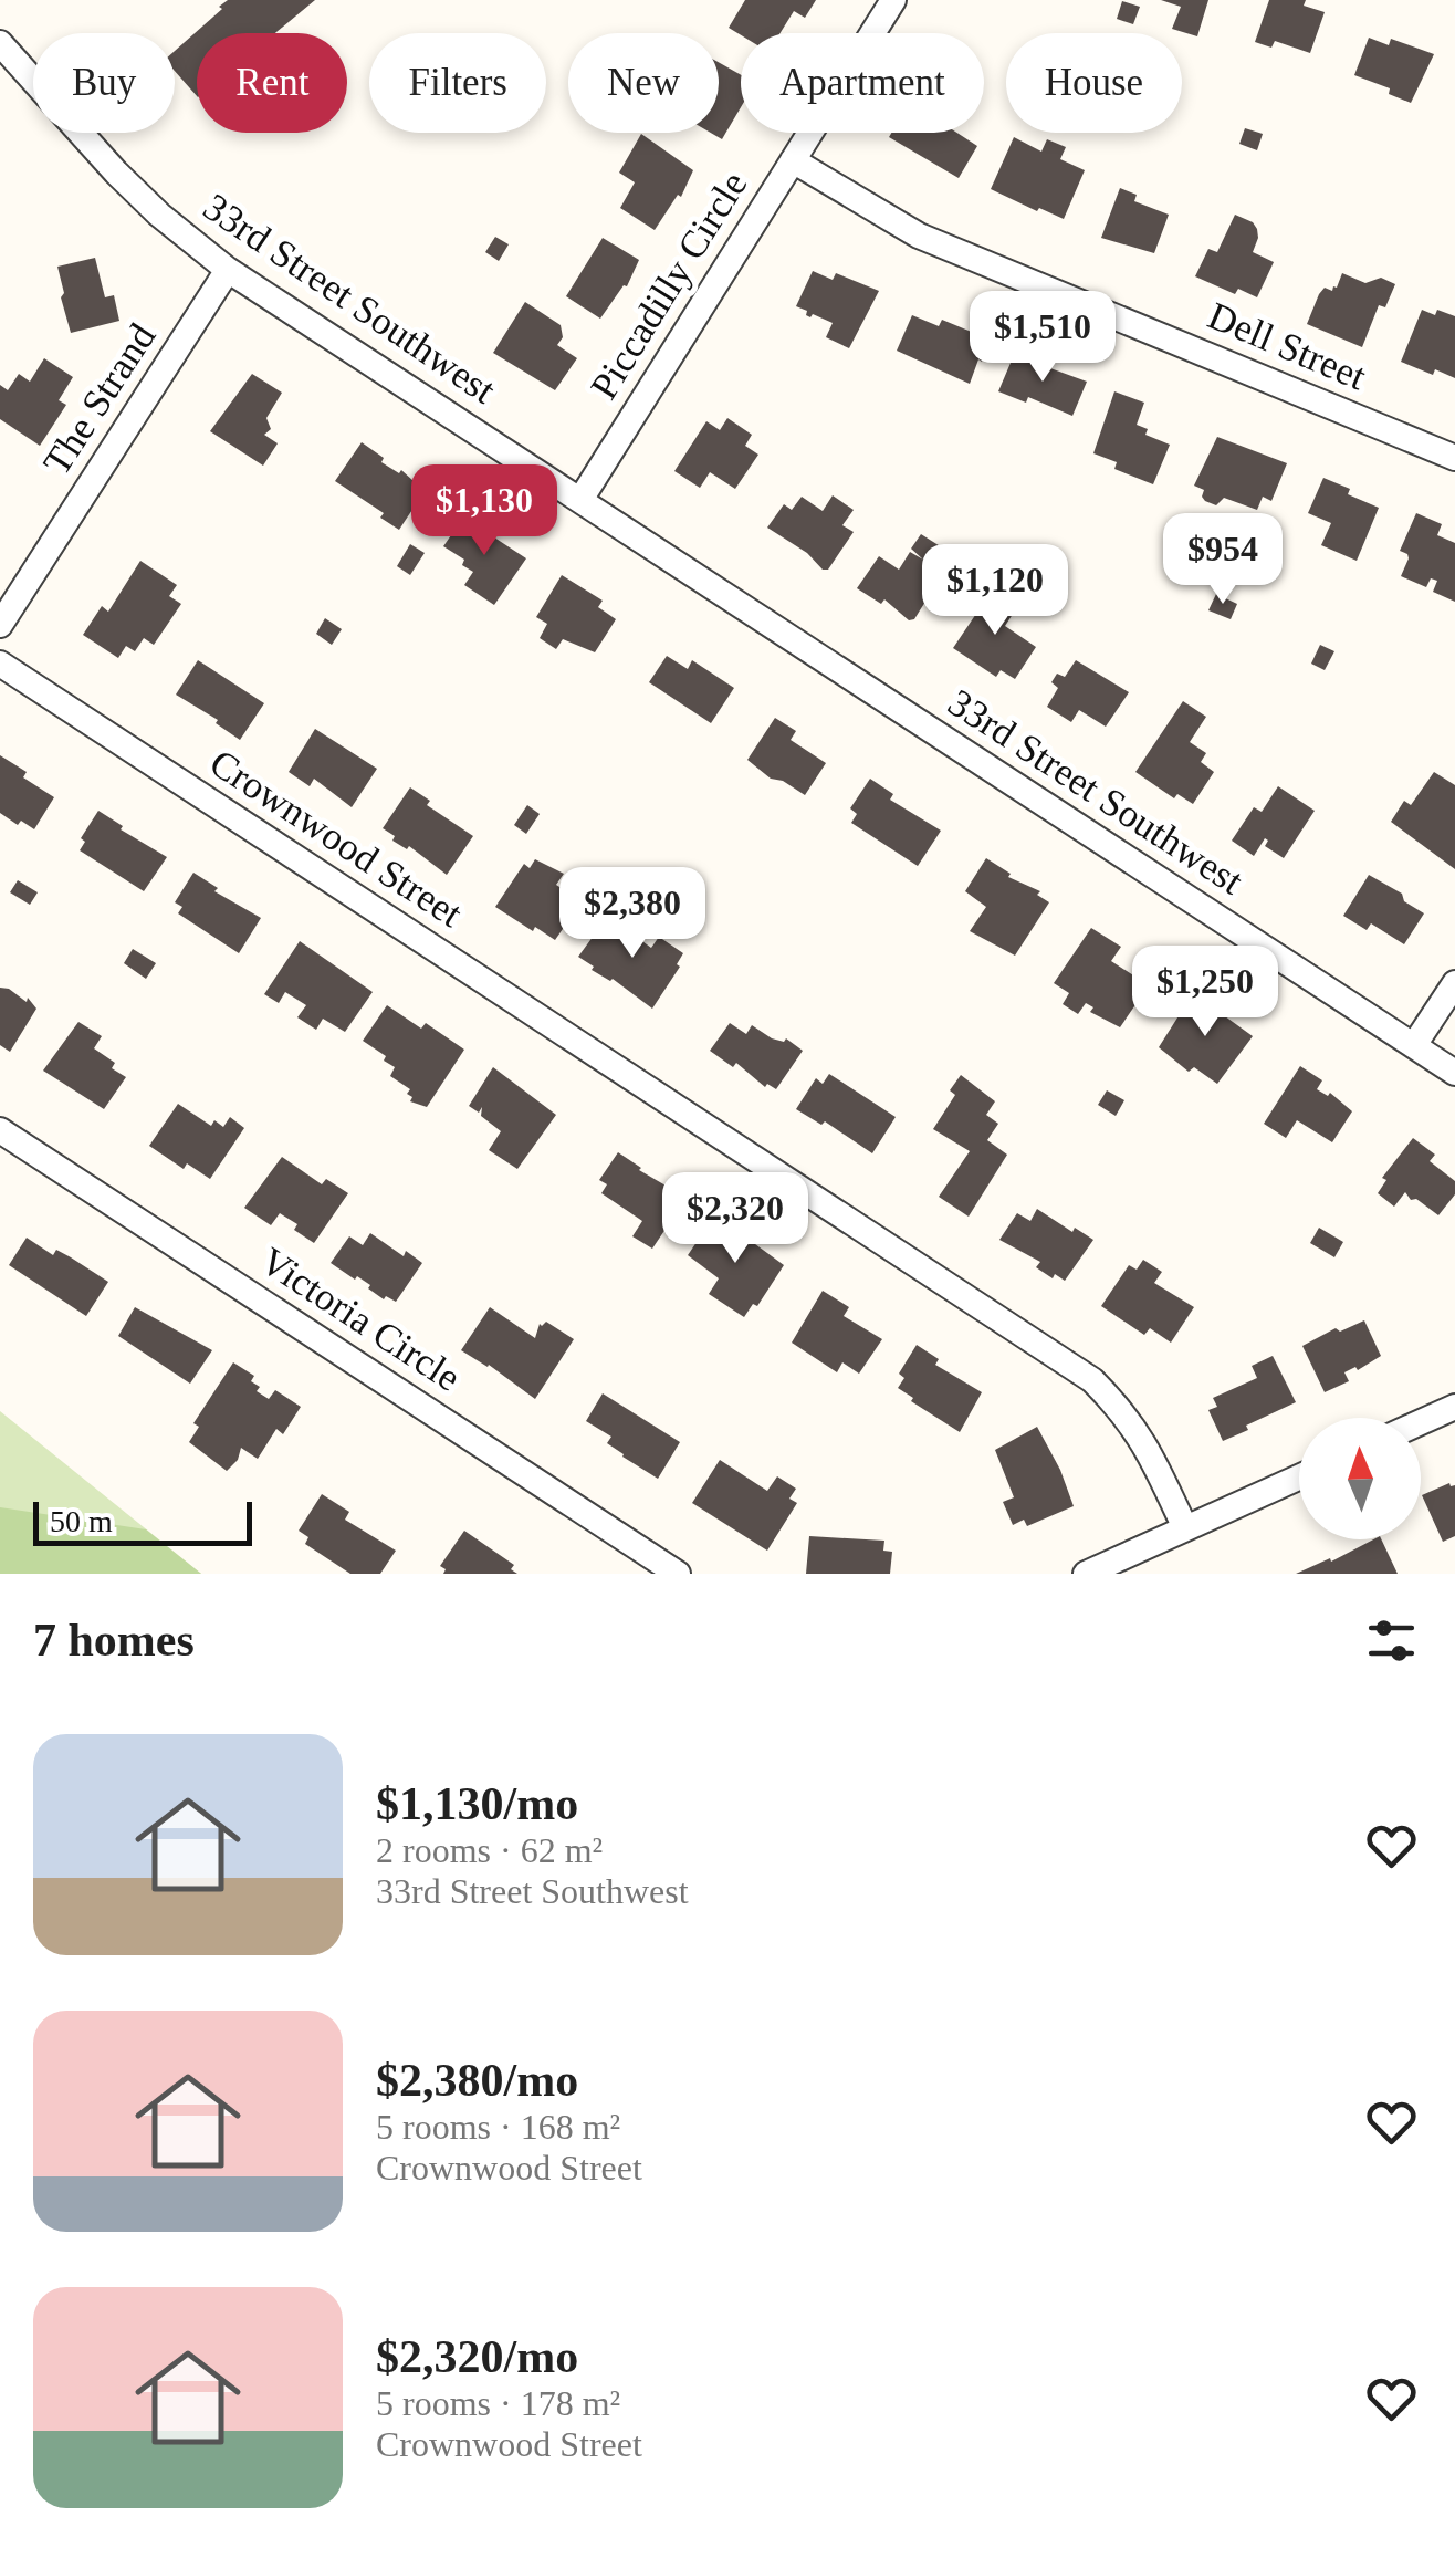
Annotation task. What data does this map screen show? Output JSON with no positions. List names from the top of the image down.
{
  "streets": {
    "street": [
      "Piccadilly Circle",
      "33rd Street Southwest",
      "Dell Street",
      "The Strand",
      "Crownwood Street",
      "Victoria Circle"
    ]
  },
  "crossings": [
    ["Piccadilly Circle", "33rd Street Southwest"],
    ["Piccadilly Circle", "Dell Street"],
    ["33rd Street Southwest", "The Strand"]
  ],
  "scale_bar": "50 m",
  "north": "top",
  "page": {
    "chip": [
      "Buy",
      "Rent",
      "Filters",
      "New",
      "Apartment",
      "House"
    ],
    "price": [
      "$1,510",
      "$1,130",
      "$954",
      "$1,120",
      "$2,380",
      "$1,250",
      "$2,320"
    ],
    "scale": "50 m",
    "heading": "7 homes",
    "list": [
      {
        "name": "$1,130/mo",
        "note": "2 rooms · 62 m² · 33rd Street Southwest"
      },
      {
        "name": "$2,380/mo",
        "note": "5 rooms · 168 m² · Crownwood Street"
      },
      {
        "name": "$2,320/mo",
        "note": "5 rooms · 178 m² · Crownwood Street"
      }
    ]
  }
}
